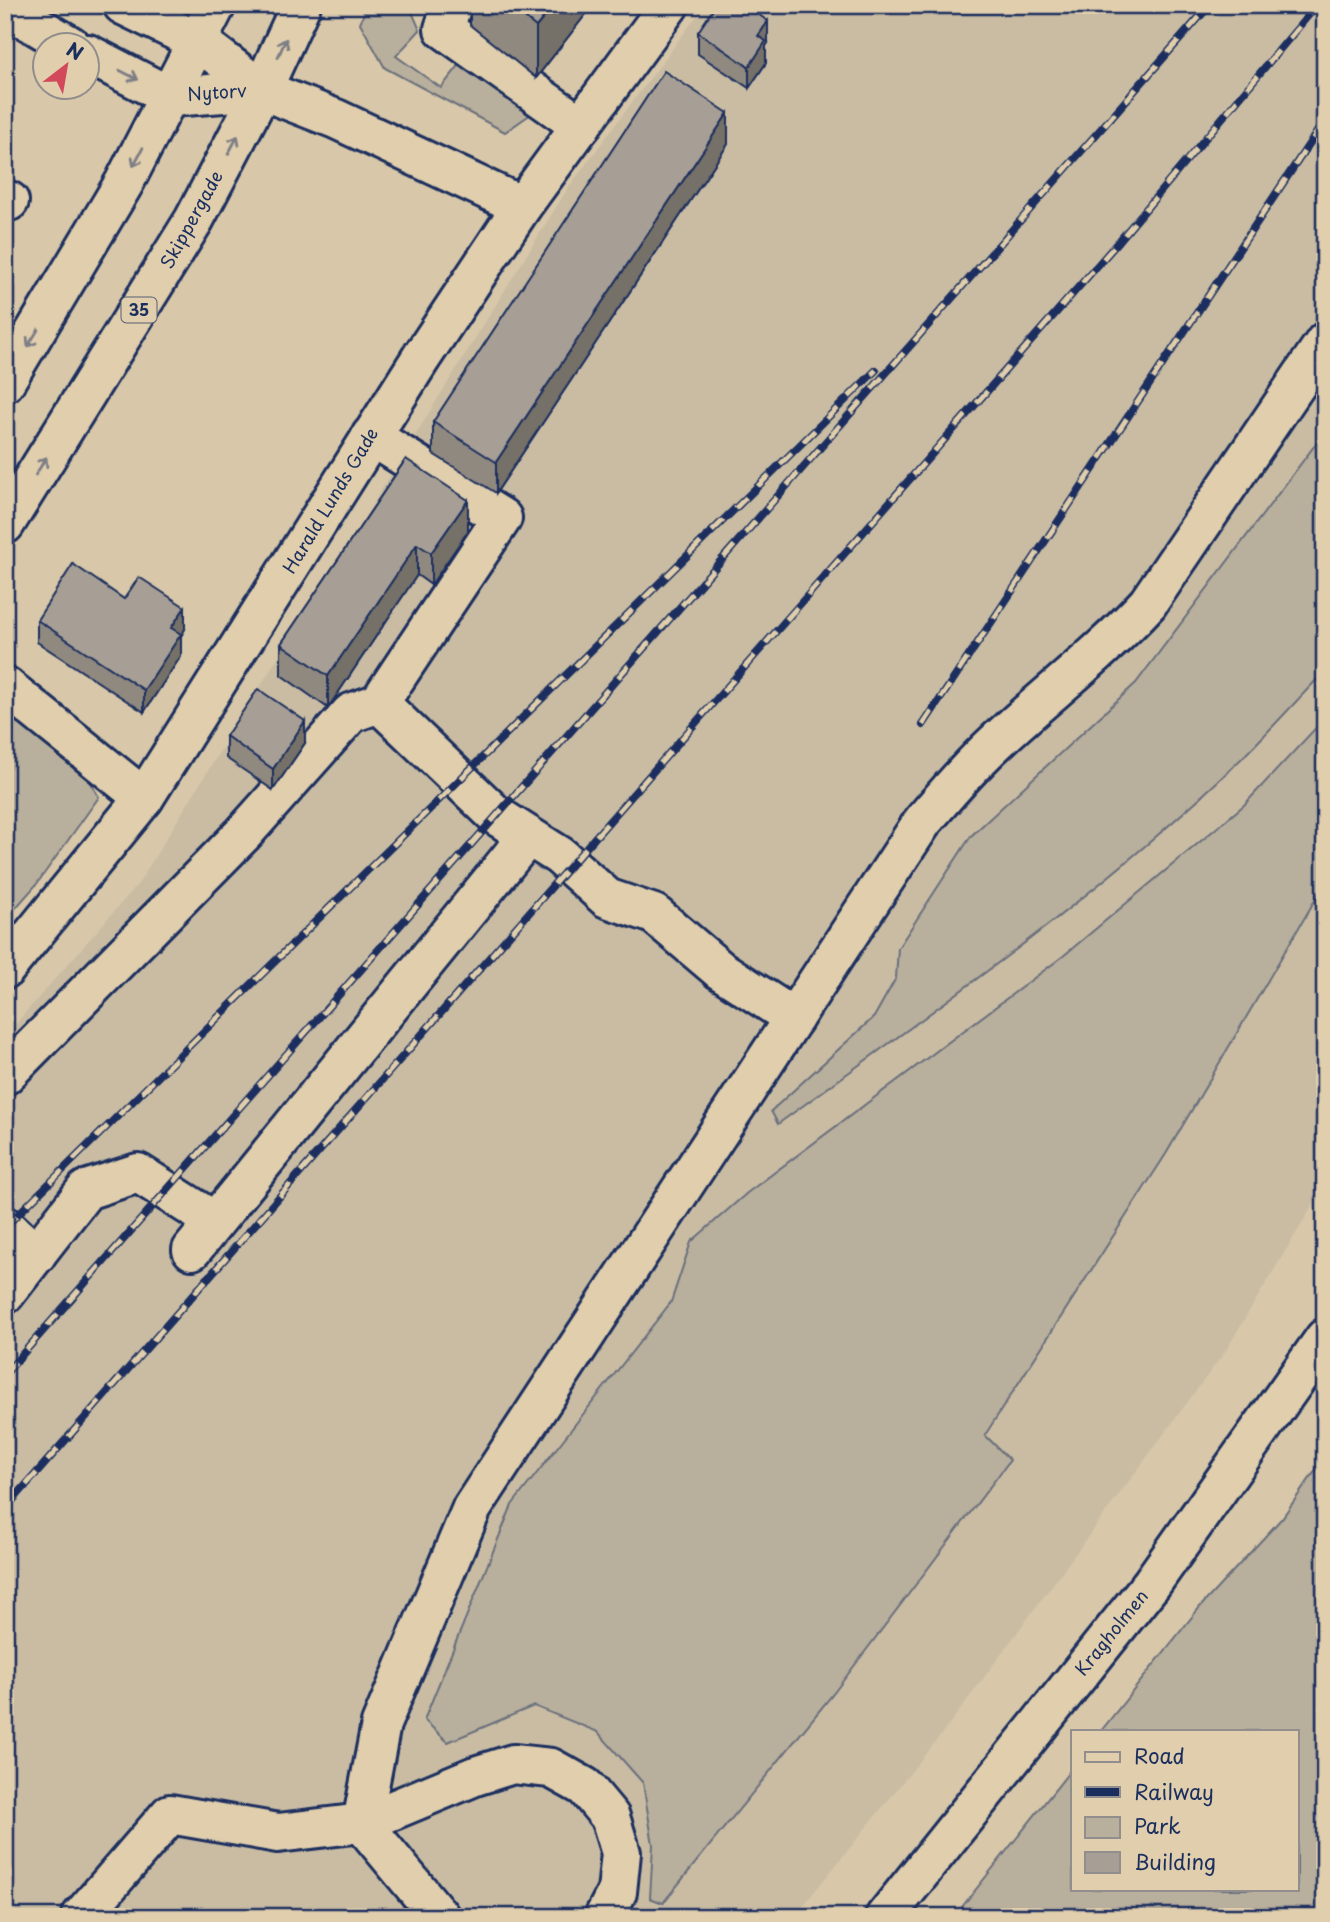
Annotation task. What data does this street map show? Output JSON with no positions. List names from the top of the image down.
{
  "streets": {
    "street": [
      "Nytorv",
      "Skippergade",
      "35",
      "Harald Lunds Gade",
      "Kragholmen"
    ]
  },
  "crossings": [
    ["Nytorv", "Skippergade"]
  ],
  "legend": [
    "Road",
    "Railway",
    "Park",
    "Building"
  ],
  "north": "top right"
}
